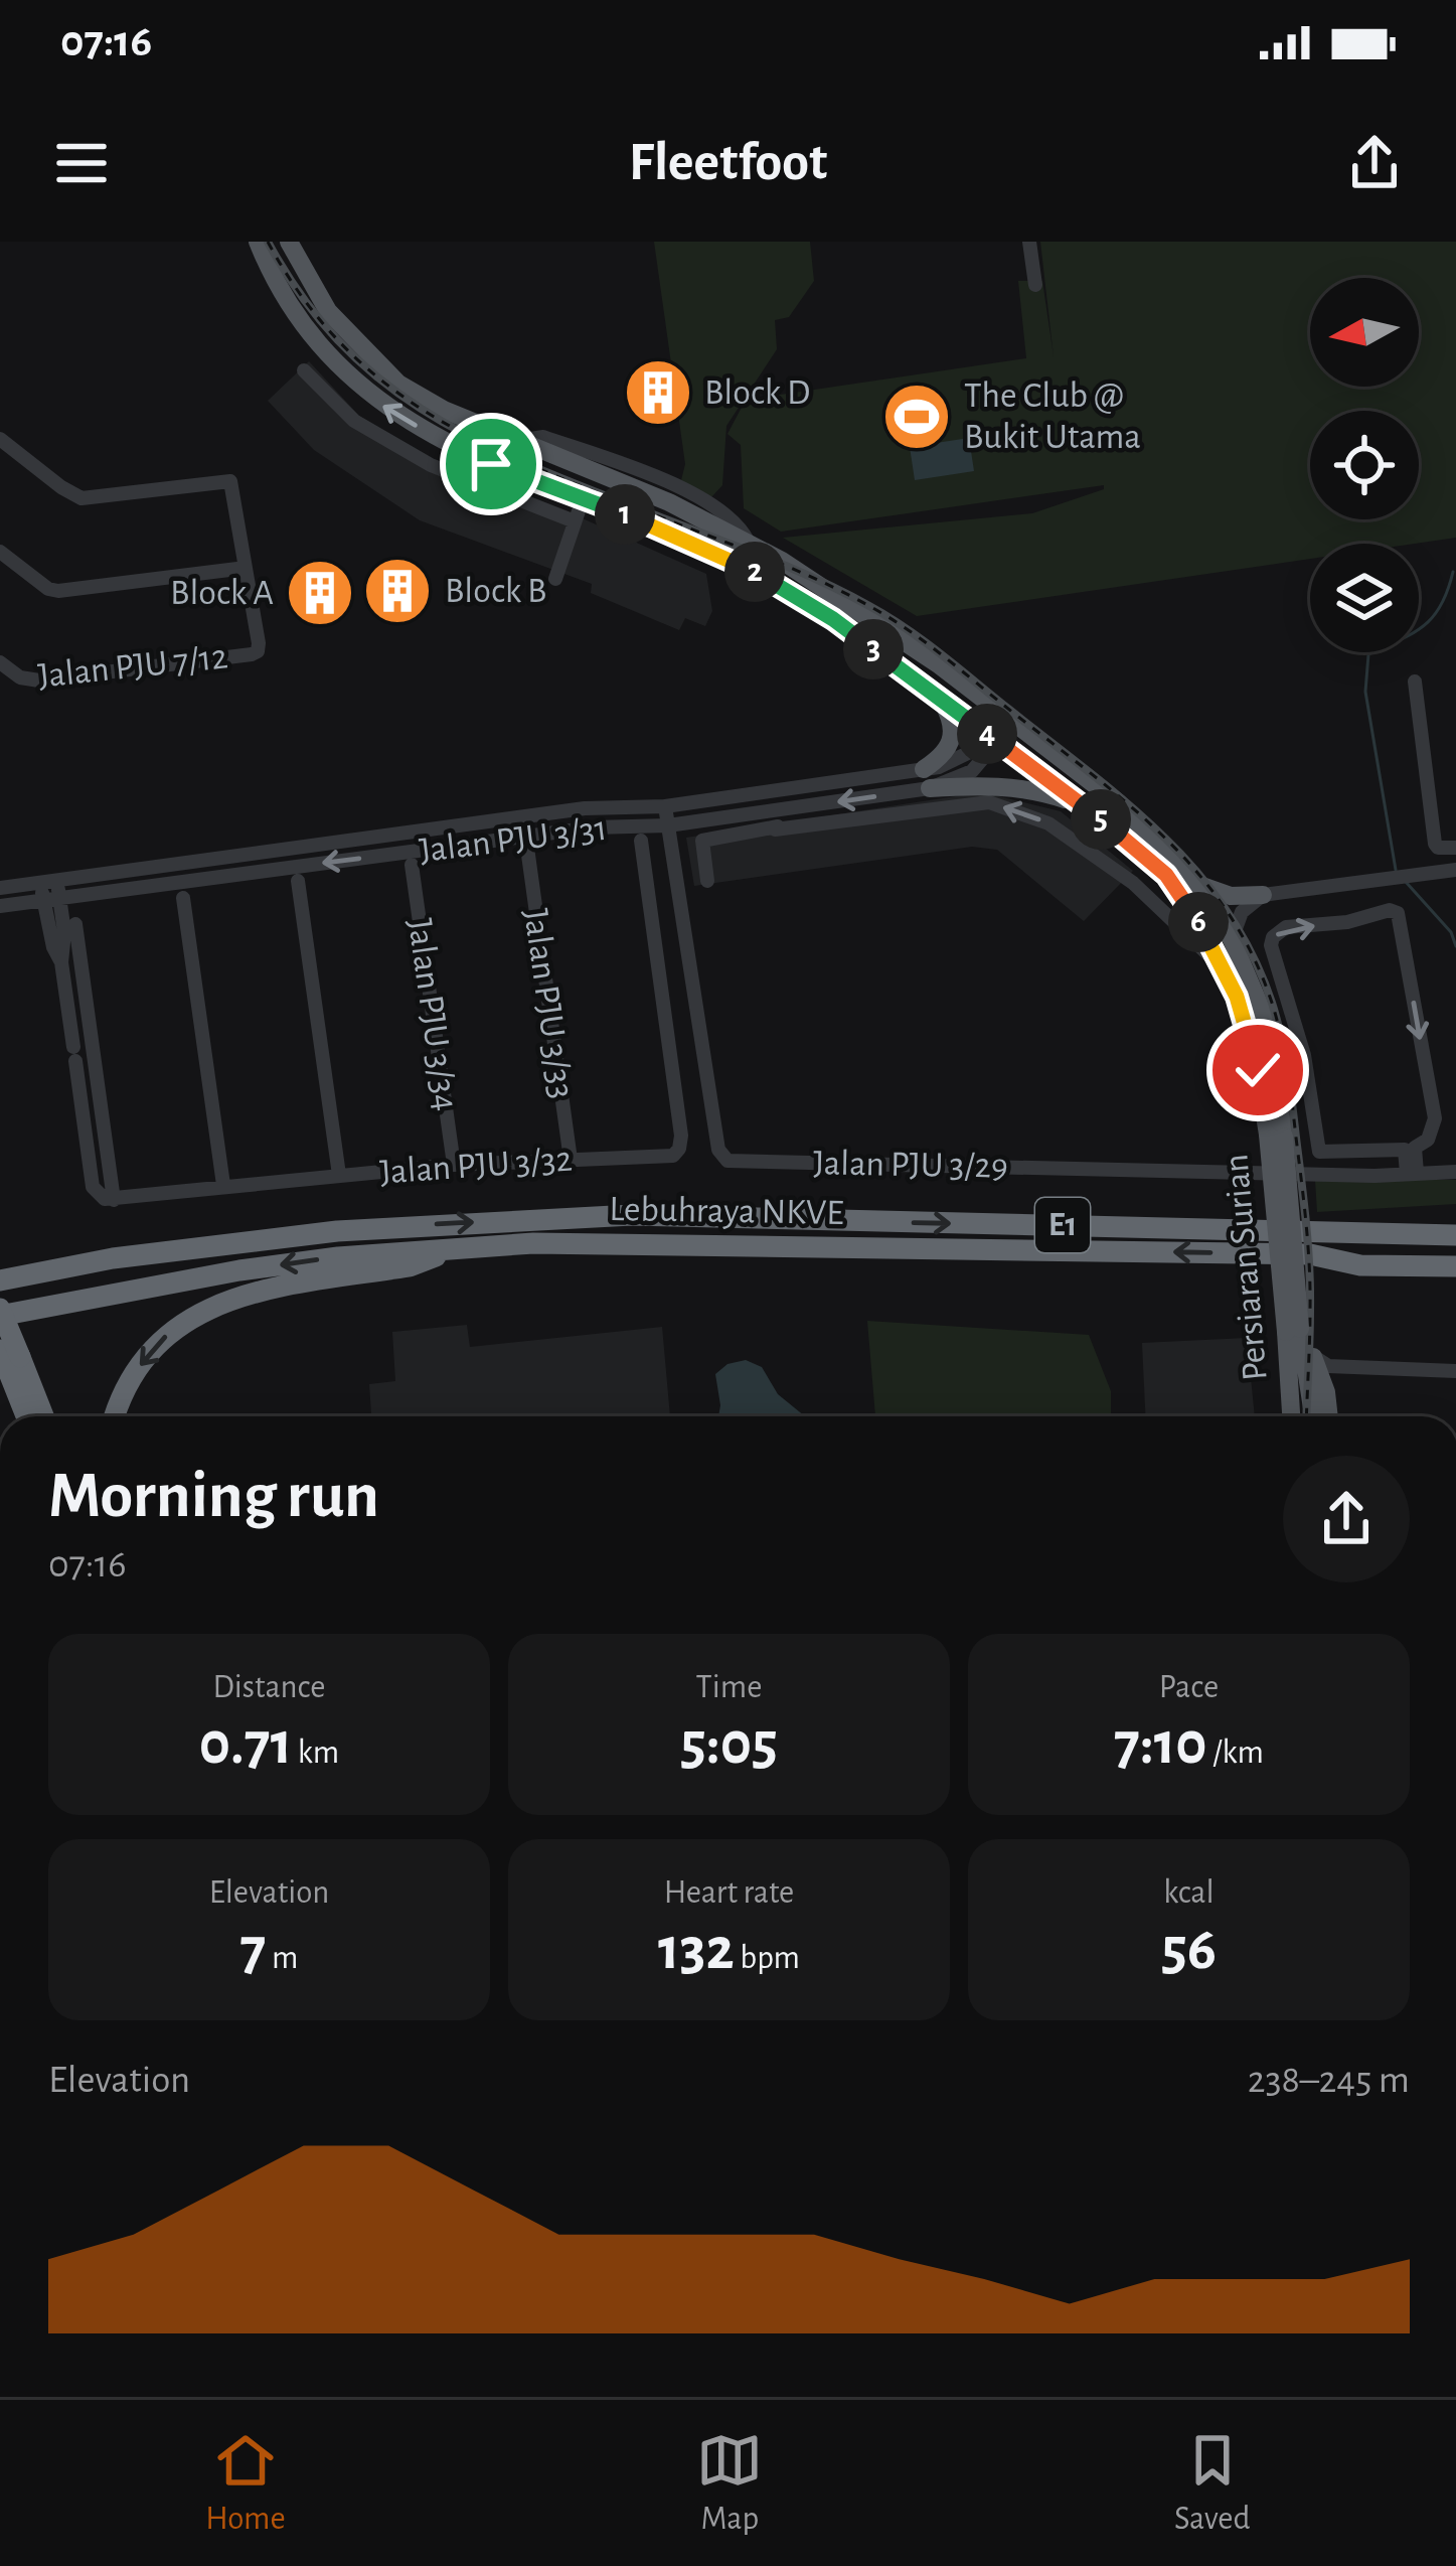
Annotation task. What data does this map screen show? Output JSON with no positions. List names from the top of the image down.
{
  "streets": {
    "highway": ["Lebuhraya NKVE", "E1"],
    "main road": ["Persiaran Surian"],
    "street": [
      "Jalan PJU 7/12",
      "Jalan PJU 3/31",
      "Jalan PJU 3/33",
      "Jalan PJU 3/34",
      "Jalan PJU 3/29",
      "Jalan PJU 3/32"
    ]
  },
  "crossings": [
    ["Jalan PJU 3/31", "Jalan PJU 3/29"],
    ["Jalan PJU 3/31", "Persiaran Surian"],
    ["Jalan PJU 3/33", "Jalan PJU 3/32"],
    ["Jalan PJU 3/34", "Jalan PJU 3/32"]
  ],
  "places": {
    "building": ["Block D", "Block B", "Block A"],
    "sports": ["The Club @ Bukit Utama"]
  },
  "north": "left",
  "page": {
    "status": "07:16",
    "header": "Fleetfoot",
    "pins": [
      "1",
      "2",
      "3",
      "4",
      "5",
      "6"
    ],
    "heading": ["Morning run", "07:16"],
    "stats": [
      ["Distance", "0.71 km"],
      ["Time", "5:05"],
      ["Pace", "7:10 /km"],
      ["Elevation", "7 m"],
      ["Heart rate", "132 bpm"],
      ["kcal", "56"]
    ],
    "chart": ["Elevation", "238–245 m"],
    "tabs": ["Home", "Map", "Saved"]
  }
}
